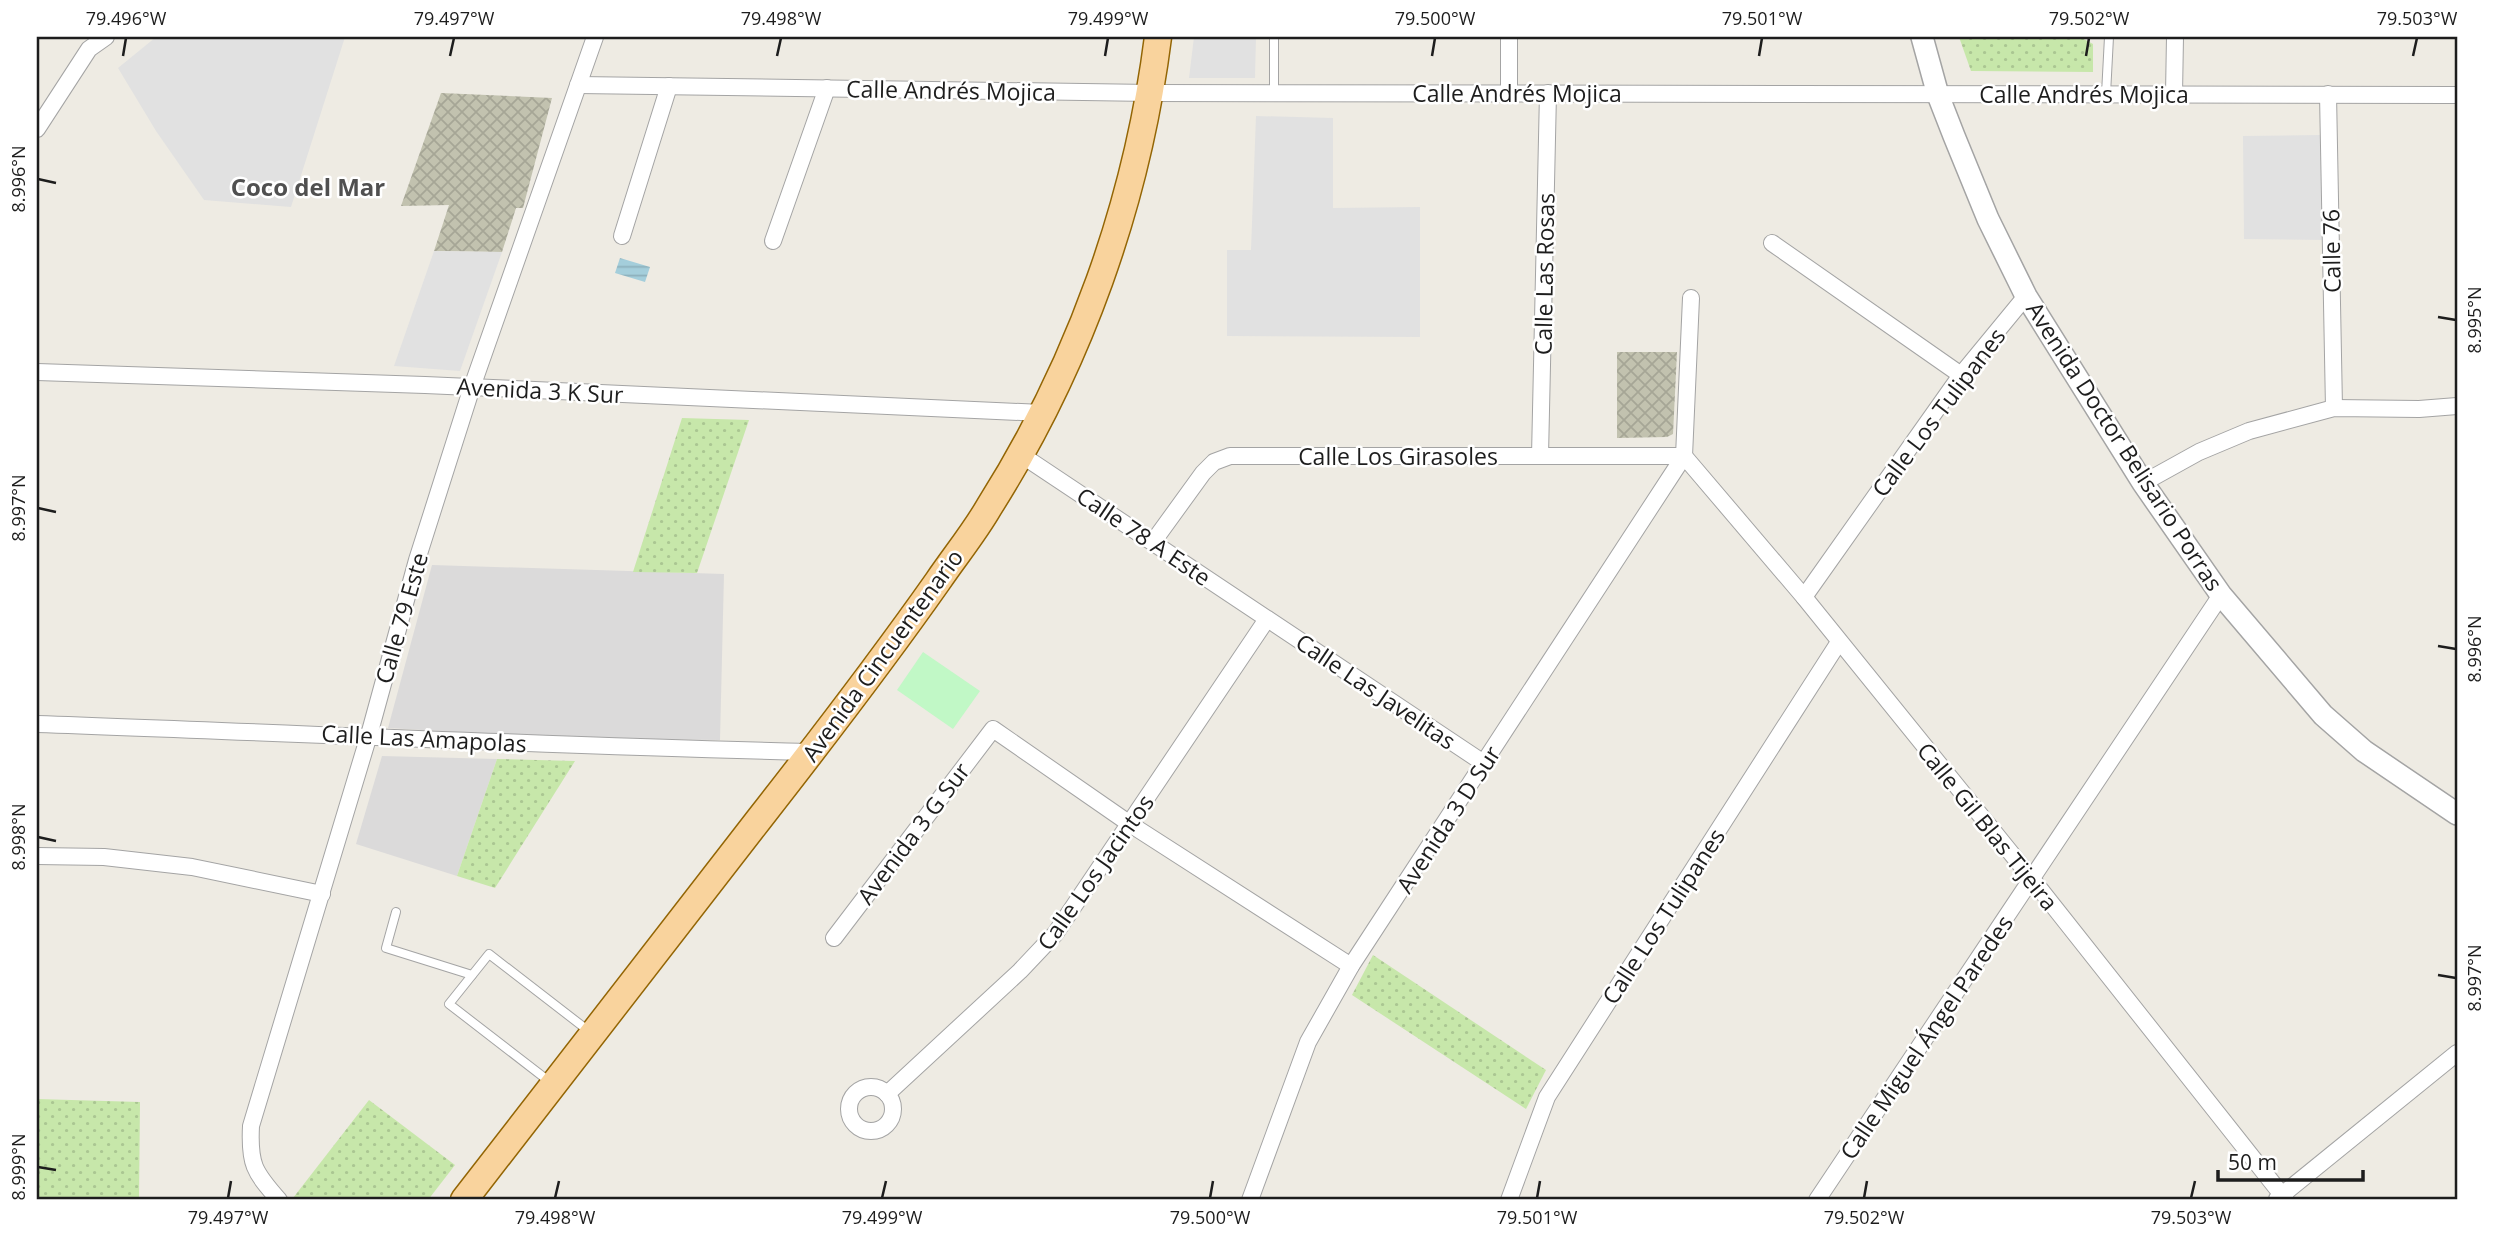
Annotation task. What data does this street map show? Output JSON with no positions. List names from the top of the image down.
{
  "streets": {
    "main road": ["Avenida Cincuentenario"],
    "street": [
      "Calle Andrés Mojica",
      "Calle 76",
      "Calle Las Rosas",
      "Avenida 3 K Sur",
      "Calle Los Tulipanes",
      "Avenida Doctor Belisario Porras",
      "Calle Los Girasoles",
      "Calle 78 A Este",
      "Calle 79 Este",
      "Calle Las Javelitas",
      "Calle Las Amapolas",
      "Avenida 3 D Sur",
      "Calle Gil Blas Tijeira",
      "Avenida 3 G Sur",
      "Calle Los Jacintos",
      "Calle Miguel Ángel Paredes"
    ]
  },
  "crossings": [
    ["Calle Andrés Mojica", "Calle 76"],
    ["Calle Andrés Mojica", "Calle Las Rosas"],
    ["Calle Andrés Mojica", "Avenida Doctor Belisario Porras"],
    ["Calle Andrés Mojica", "Calle 79 Este"],
    ["Calle Andrés Mojica", "Avenida Cincuentenario"],
    ["Calle Las Rosas", "Calle Los Girasoles"],
    ["Avenida 3 K Sur", "Calle 79 Este"],
    ["Avenida 3 K Sur", "Avenida Cincuentenario"],
    ["Calle Los Tulipanes", "Avenida Doctor Belisario Porras"],
    ["Calle Los Tulipanes", "Calle Gil Blas Tijeira"],
    ["Avenida Doctor Belisario Porras", "Calle Miguel Ángel Paredes"],
    ["Calle Los Girasoles", "Calle 78 A Este"],
    ["Calle Los Girasoles", "Avenida 3 D Sur"],
    ["Calle Los Girasoles", "Calle Gil Blas Tijeira"],
    ["Calle 78 A Este", "Avenida Cincuentenario"],
    ["Calle 78 A Este", "Calle Las Javelitas"],
    ["Calle 78 A Este", "Calle Los Jacintos"],
    ["Calle 79 Este", "Calle Las Amapolas"],
    ["Avenida Cincuentenario", "Calle Las Amapolas"],
    ["Calle Las Javelitas", "Avenida 3 D Sur"],
    ["Calle Las Javelitas", "Calle Los Jacintos"],
    ["Avenida 3 D Sur", "Calle Gil Blas Tijeira"],
    ["Calle Gil Blas Tijeira", "Calle Miguel Ángel Paredes"],
    ["Avenida 3 G Sur", "Calle Los Jacintos"]
  ],
  "districts": ["Coco del Mar"],
  "scale_bar": "50 m",
  "coordinates": [
    "79.496°W",
    "79.497°W",
    "79.498°W",
    "79.499°W",
    "79.500°W",
    "79.501°W",
    "79.502°W",
    "79.503°W",
    "8.996°N",
    "8.995°N",
    "8.997°N",
    "8.998°N",
    "8.999°N"
  ]
}
